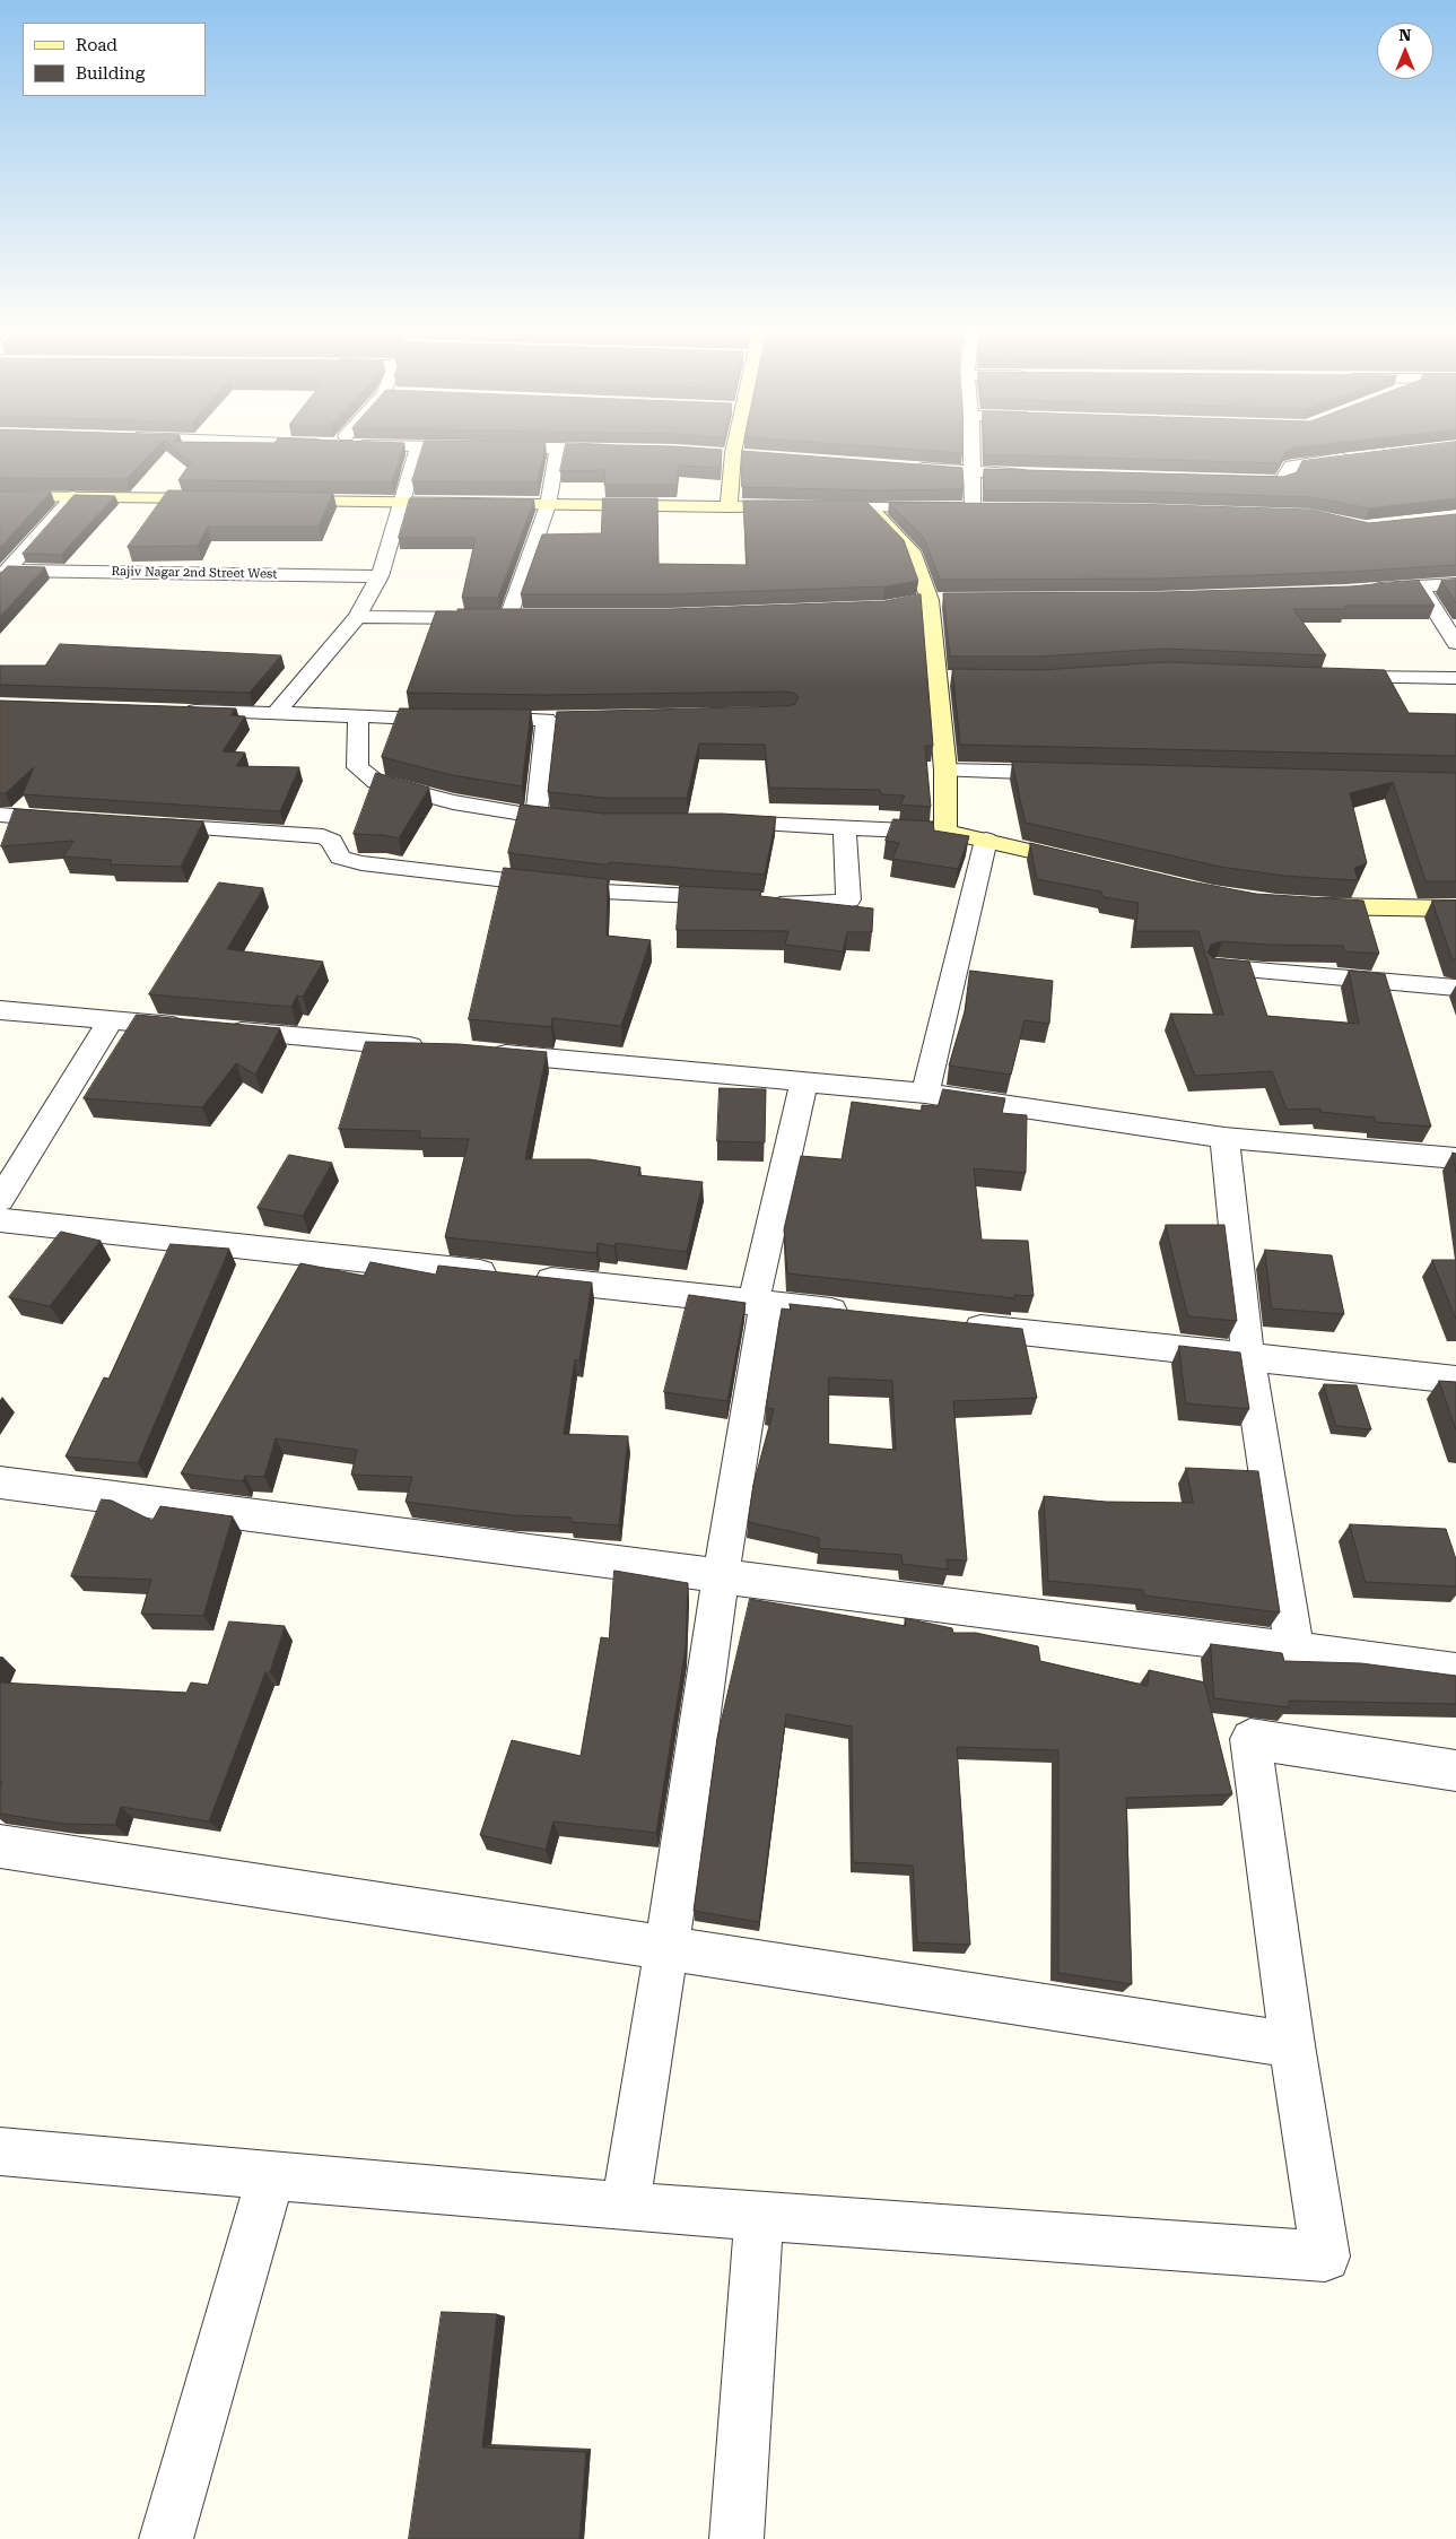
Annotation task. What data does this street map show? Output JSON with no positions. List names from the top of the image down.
{
  "streets": {
    "street": ["Rajiv Nagar 2nd Street West"]
  },
  "legend": ["Road", "Building"],
  "north": "top"
}
